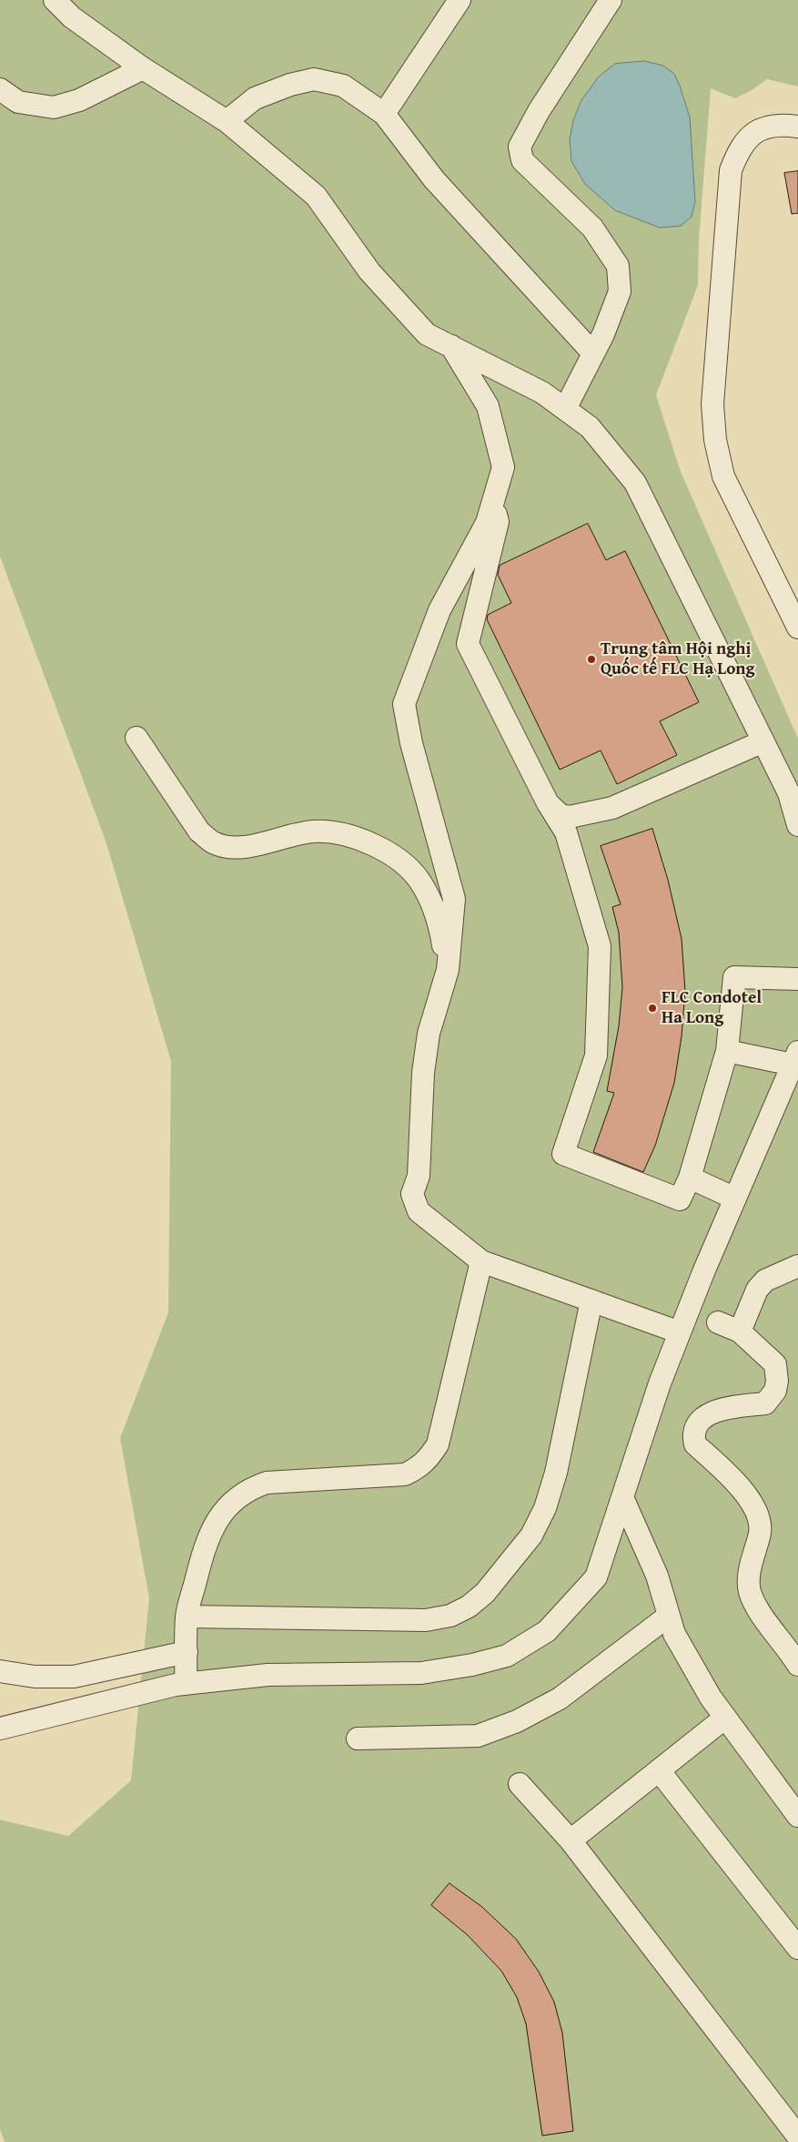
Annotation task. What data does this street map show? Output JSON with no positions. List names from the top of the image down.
{
  "places": ["Trung tâm Hội nghị Quốc tế FLC Hạ Long", "FLC Condotel Ha Long"]
}
